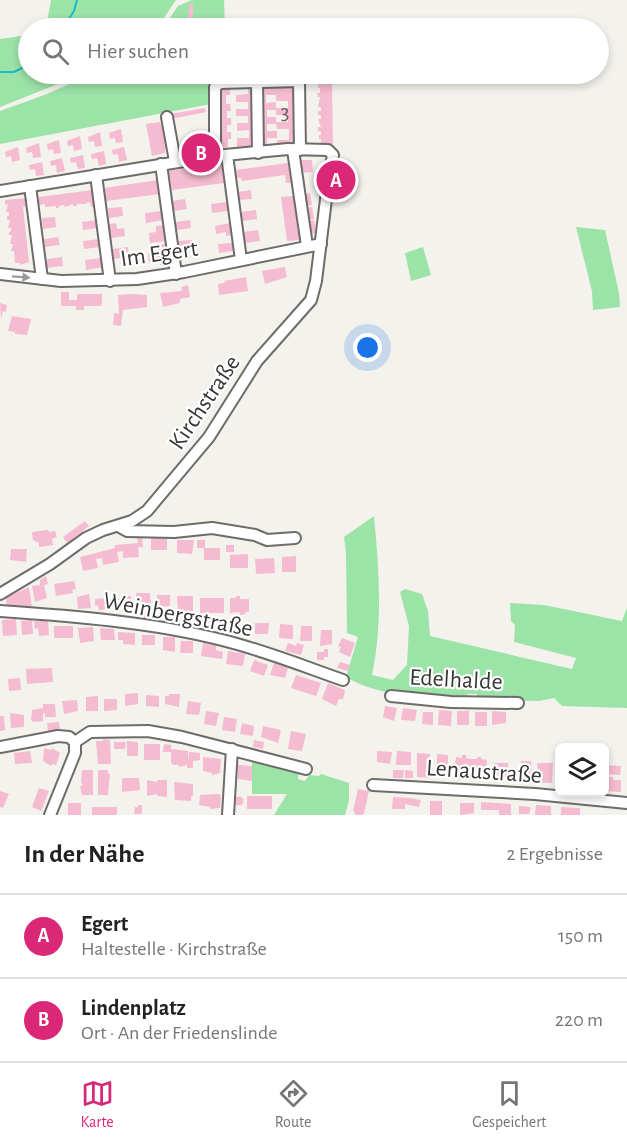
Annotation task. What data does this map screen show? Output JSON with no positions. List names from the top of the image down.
{
  "streets": {
    "street": [
      "Im Egert",
      "Kirchstraße",
      "Weinbergstraße",
      "Edelhalde",
      "Lenaustraße"
    ]
  },
  "crossings": [
    ["Im Egert", "Kirchstraße"]
  ],
  "house_numbers": ["3"],
  "page": {
    "search": "Hier suchen",
    "pins": ["B", "A"],
    "heading": ["In der Nähe", "2 Ergebnisse"],
    "list": [
      {
        "mark": "A",
        "name": "Egert",
        "note": "Haltestelle · Kirchstraße",
        "value": "150 m"
      },
      {
        "mark": "B",
        "name": "Lindenplatz",
        "note": "Ort · An der Friedenslinde",
        "value": "220 m"
      }
    ],
    "nav": ["Karte", "Route", "Gespeichert"]
  }
}
